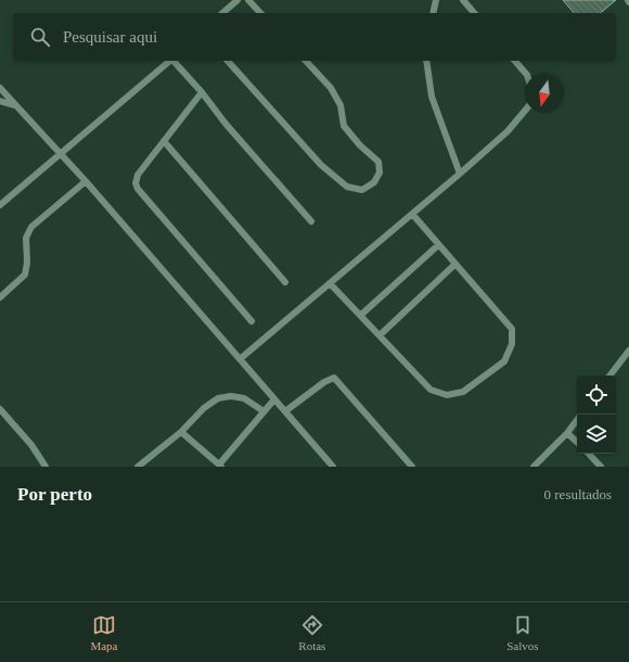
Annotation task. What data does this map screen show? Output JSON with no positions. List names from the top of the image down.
{
  "north": "bottom",
  "page": {
    "search": "Pesquisar aqui",
    "heading": ["Por perto", "0 resultados"],
    "nav": ["Mapa", "Rotas", "Salvos"]
  }
}
